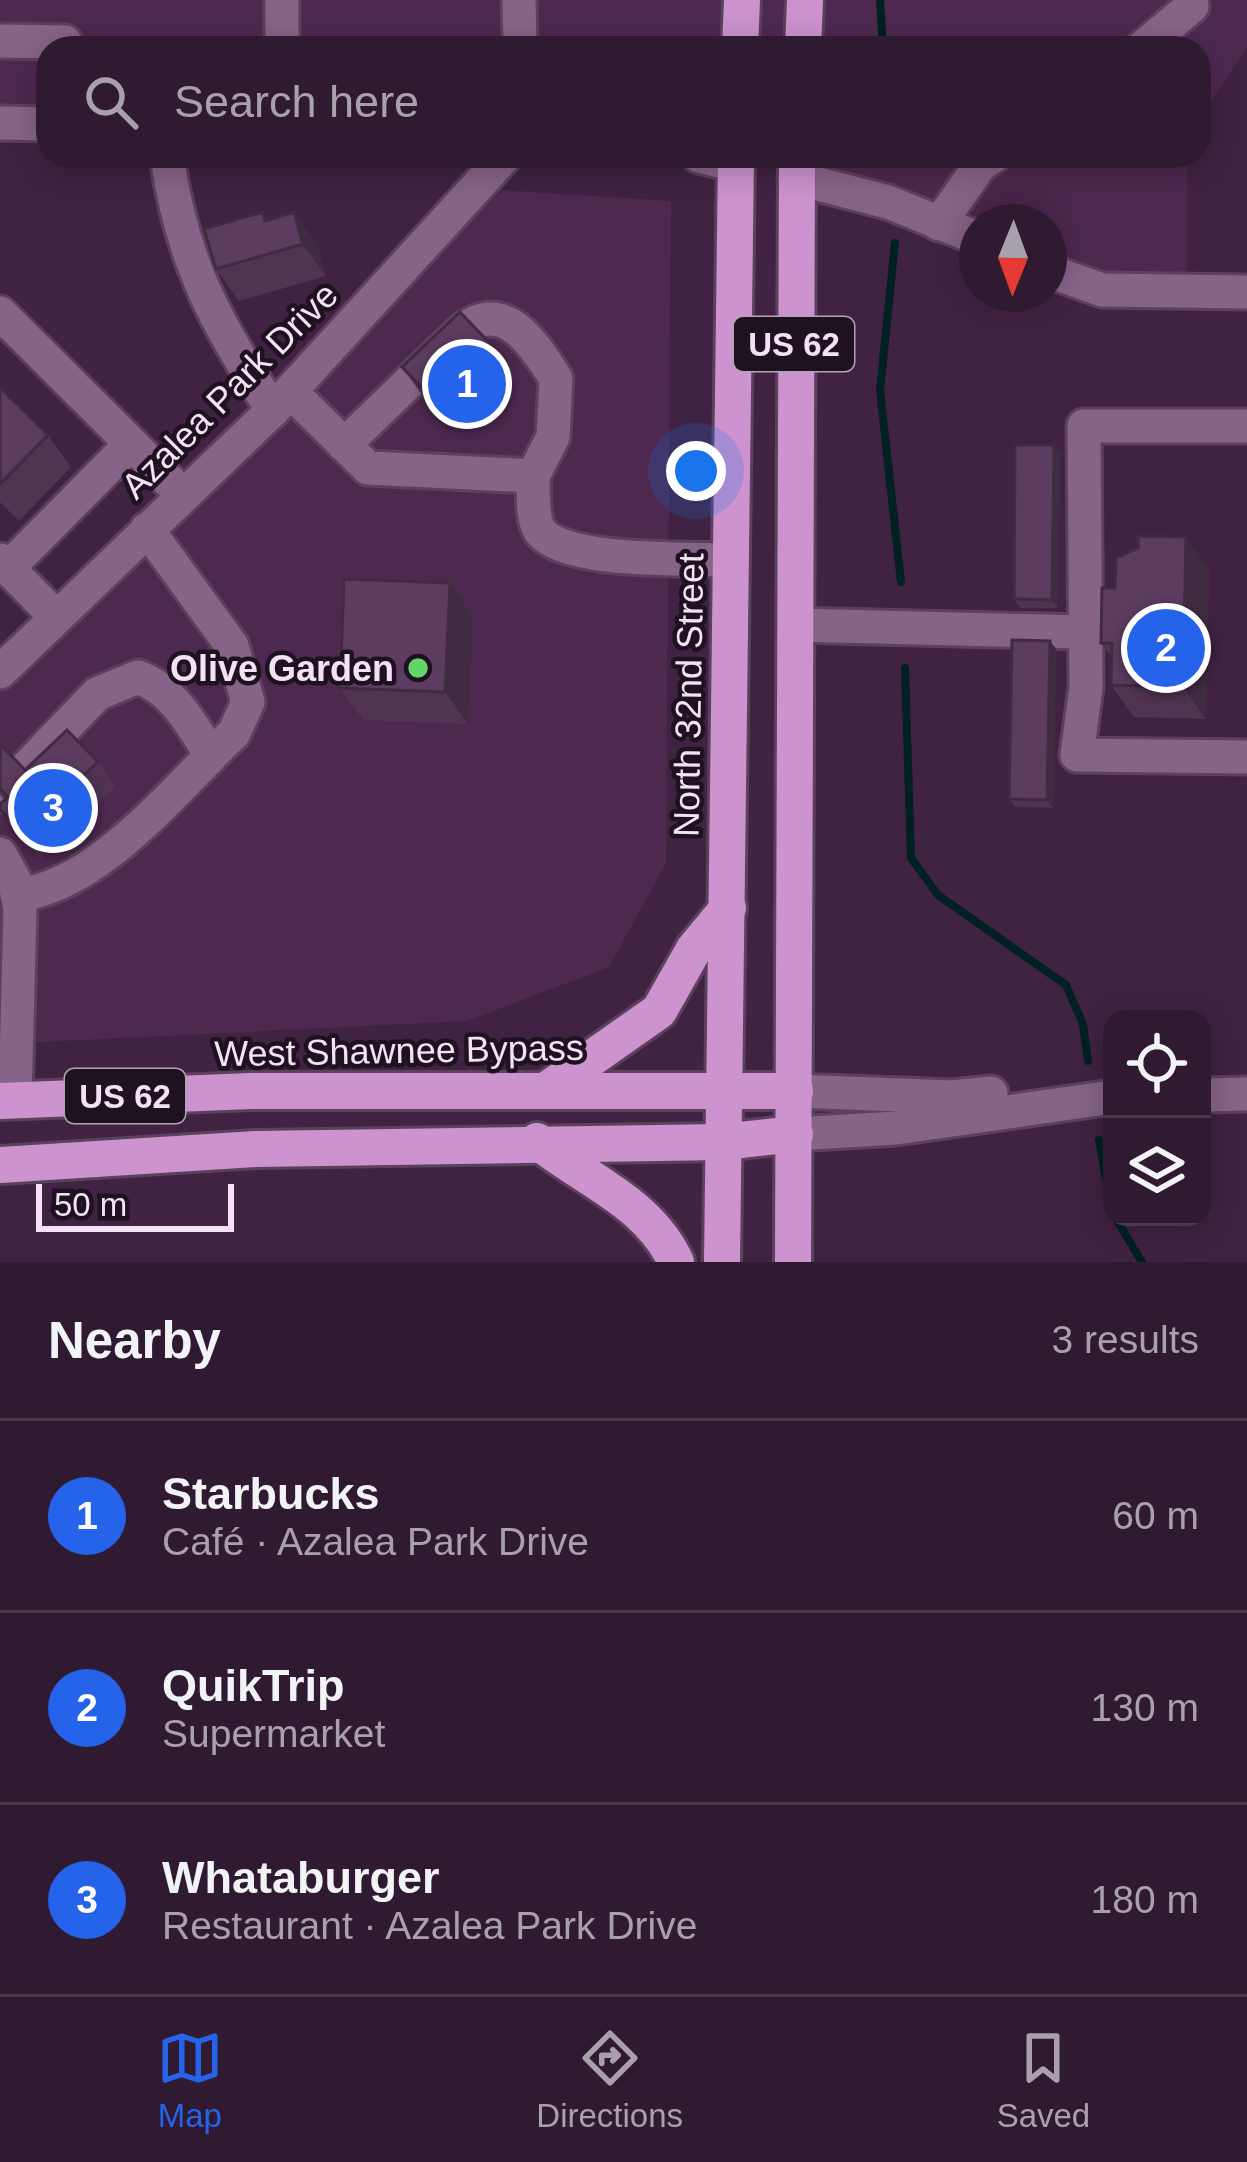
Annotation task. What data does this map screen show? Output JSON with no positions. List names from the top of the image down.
{
  "streets": {
    "highway": ["US 62", "North 32nd Street", "West Shawnee Bypass"],
    "street": ["Azalea Park Drive"]
  },
  "crossings": [
    ["US 62", "North 32nd Street"],
    ["US 62", "West Shawnee Bypass"],
    ["North 32nd Street", "West Shawnee Bypass"]
  ],
  "places": ["Olive Garden"],
  "scale_bar": "50 m",
  "north": "bottom",
  "page": {
    "search": "Search here",
    "pins": ["1", "2", "3"],
    "scale": "50 m",
    "heading": ["Nearby", "3 results"],
    "list": [
      {
        "mark": "1",
        "name": "Starbucks",
        "note": "Café · Azalea Park Drive",
        "value": "60 m"
      },
      {
        "mark": "2",
        "name": "QuikTrip",
        "note": "Supermarket",
        "value": "130 m"
      },
      {
        "mark": "3",
        "name": "Whataburger",
        "note": "Restaurant · Azalea Park Drive",
        "value": "180 m"
      }
    ],
    "nav": ["Map", "Directions", "Saved"]
  }
}
